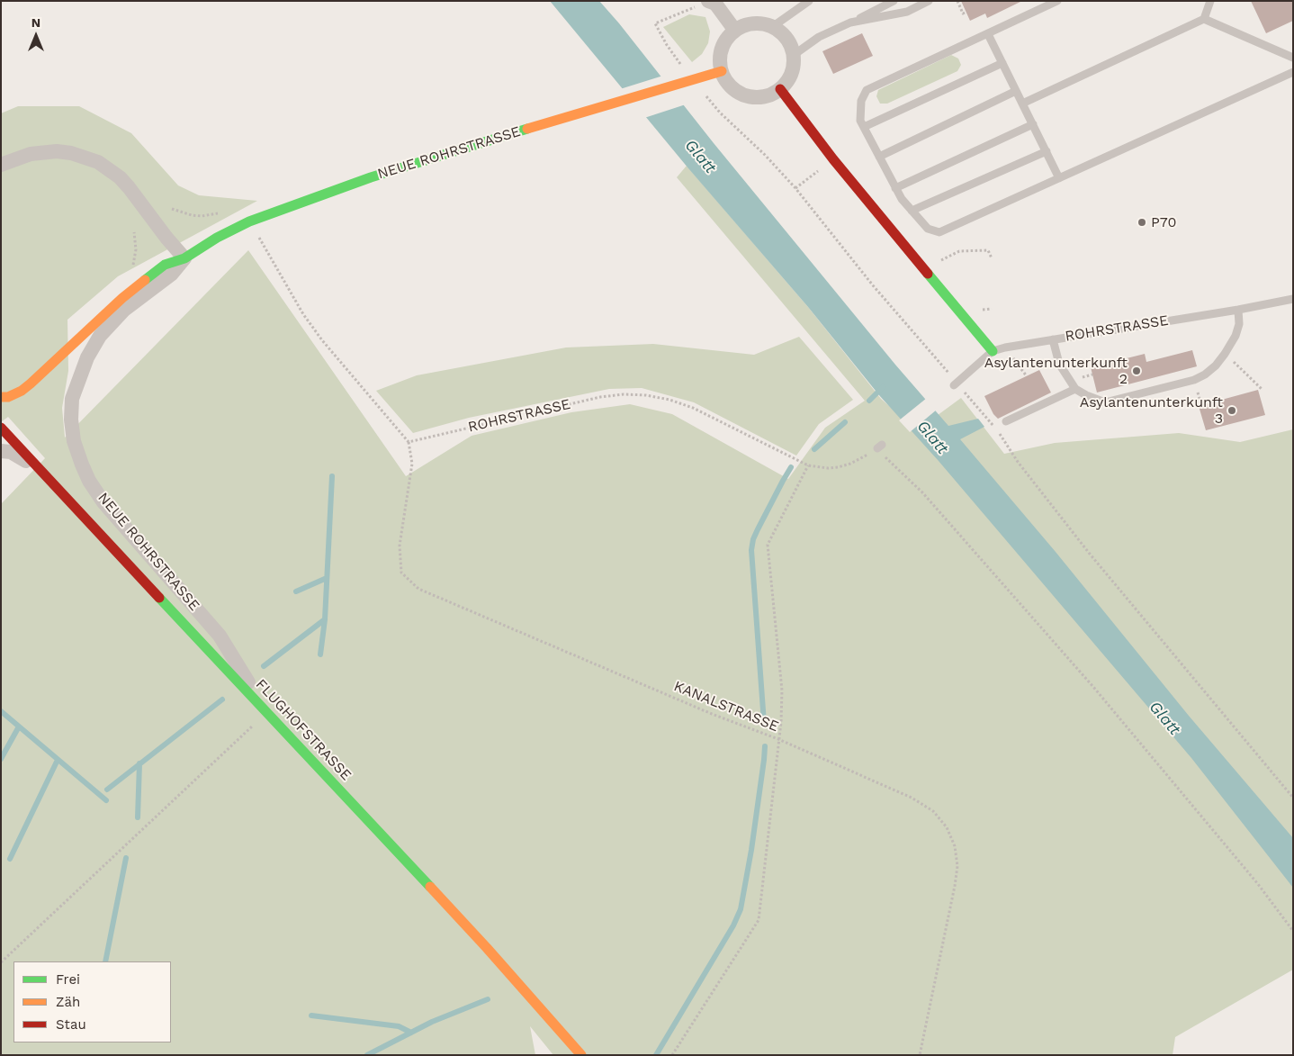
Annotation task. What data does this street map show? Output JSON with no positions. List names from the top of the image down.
{
  "streets": {
    "street": ["NEUE ROHRSTRASSE", "FLUGHOFSTRASSE"],
    "lane": ["ROHRSTRASSE"],
    "path": ["KANALSTRASSE"]
  },
  "crossings": [
    ["NEUE ROHRSTRASSE", "FLUGHOFSTRASSE"],
    ["ROHRSTRASSE", "KANALSTRASSE"]
  ],
  "water": ["Glatt"],
  "places": ["P70", "Asylantenunterkunft 2", "Asylantenunterkunft 3"],
  "legend": ["Frei", "Zäh", "Stau"],
  "north": "top"
}
